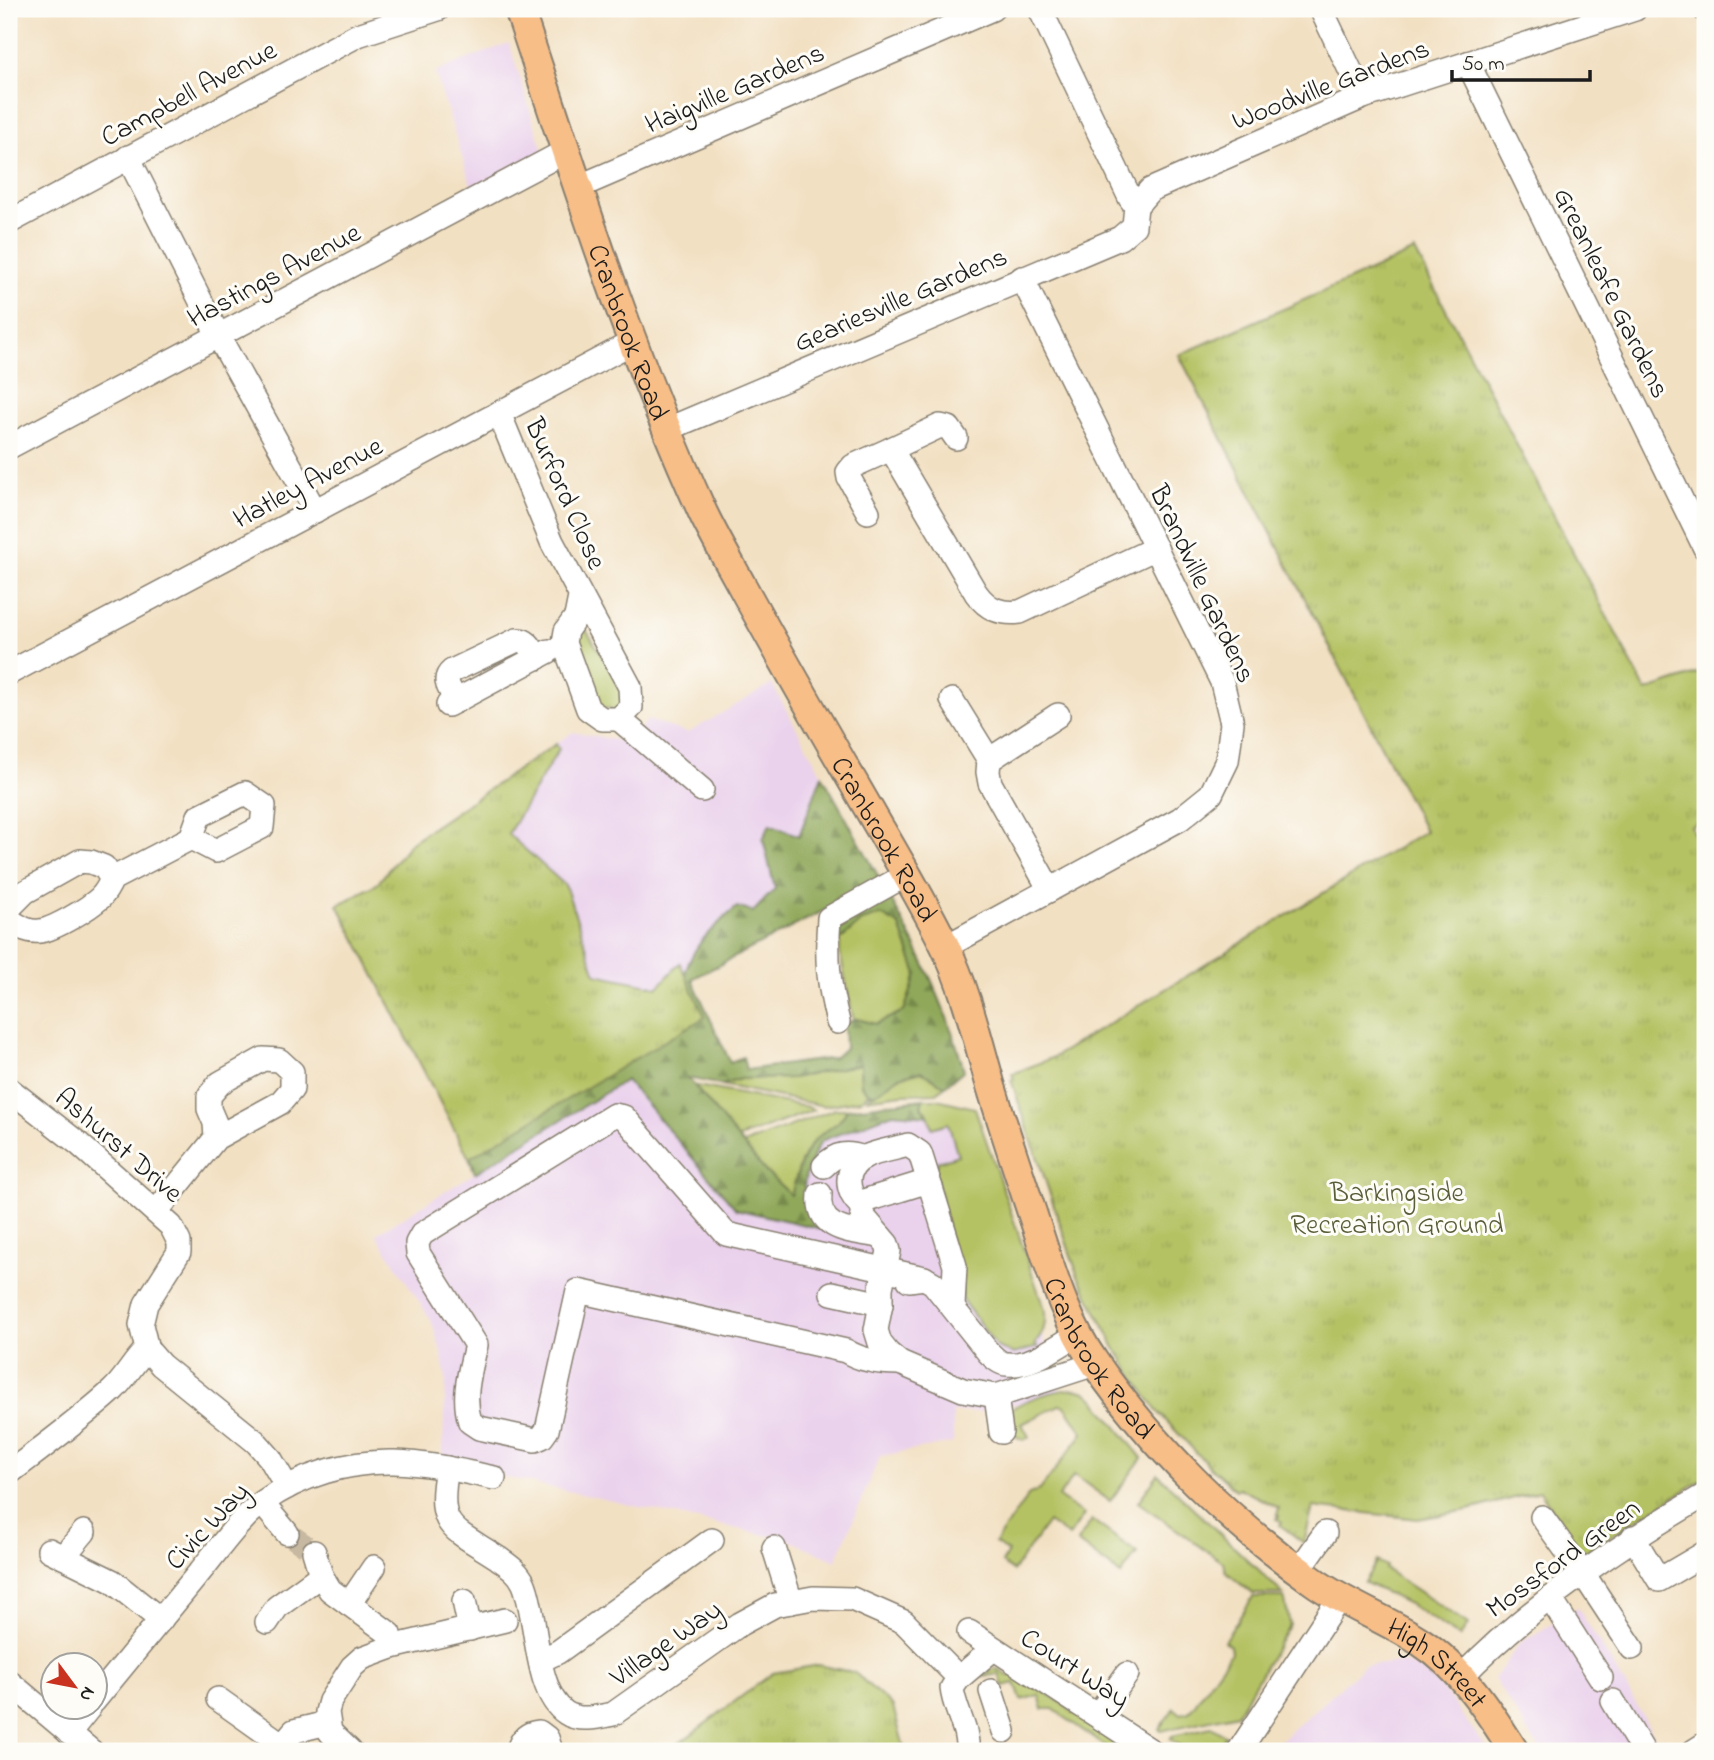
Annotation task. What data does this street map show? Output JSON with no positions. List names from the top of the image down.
{
  "streets": {
    "main road": ["Cranbrook Road", "High Street"],
    "street": [
      "Woodville Gardens",
      "Haigville Gardens",
      "Campbell Avenue",
      "Hastings Avenue",
      "Greanleafe Gardens",
      "Geariesville Gardens",
      "Hatley Avenue",
      "Burford Close",
      "Brandville Gardens",
      "Ashurst Drive",
      "Civic Way",
      "Mossford Green",
      "Village Way",
      "Court Way"
    ]
  },
  "crossings": [
    ["Woodville Gardens", "Greanleafe Gardens"],
    ["Woodville Gardens", "Geariesville Gardens"],
    ["Haigville Gardens", "Cranbrook Road"],
    ["Hastings Avenue", "Cranbrook Road"],
    ["Geariesville Gardens", "Cranbrook Road"],
    ["Geariesville Gardens", "Brandville Gardens"],
    ["Cranbrook Road", "Hatley Avenue"],
    ["Cranbrook Road", "Brandville Gardens"],
    ["Cranbrook Road", "High Street"],
    ["Hatley Avenue", "Burford Close"],
    ["Civic Way", "Village Way"],
    ["Mossford Green", "High Street"]
  ],
  "parks": ["Barkingside Recreation Ground"],
  "scale_bar": "50 m",
  "north": "bottom right"
}
